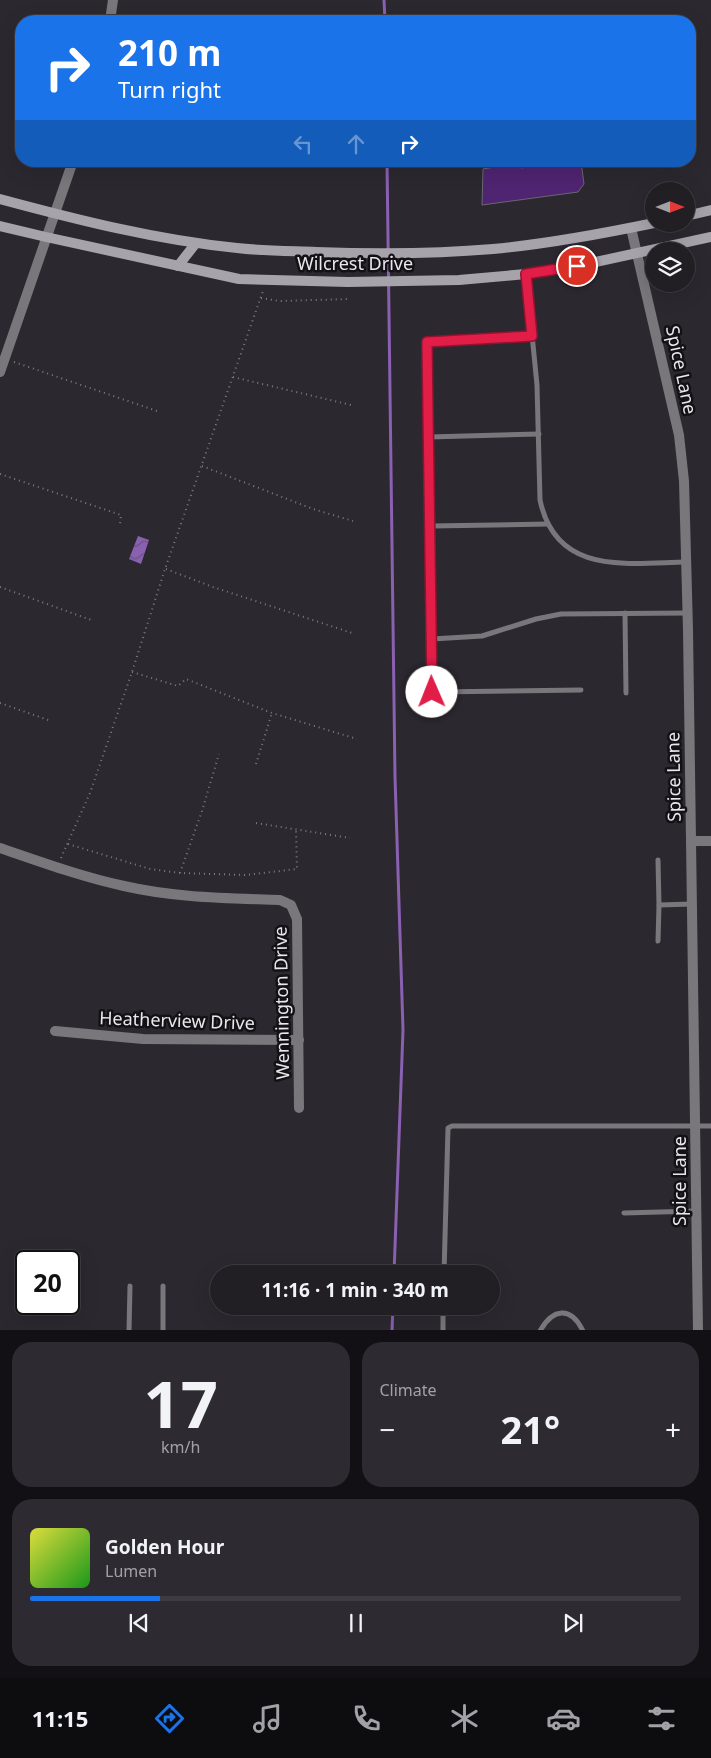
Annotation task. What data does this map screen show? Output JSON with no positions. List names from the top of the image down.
{
  "streets": {
    "main road": ["Wilcrest Drive"],
    "street": ["Spice Lane", "Wennington Drive", "Heatherview Drive"]
  },
  "crossings": [
    ["Wilcrest Drive", "Spice Lane"],
    ["Wennington Drive", "Heatherview Drive"]
  ],
  "north": "right",
  "page": {
    "turn": ["210 m", "Turn right"],
    "limit": "20",
    "trip": "11:16 · 1 min · 340 m",
    "tile": [
      ["17", "km/h"],
      "Climate"
    ],
    "heat": ["−", "21°", "+"],
    "song": ["Golden Hour", "Lumen"],
    "tabs": "11:15"
  }
}
